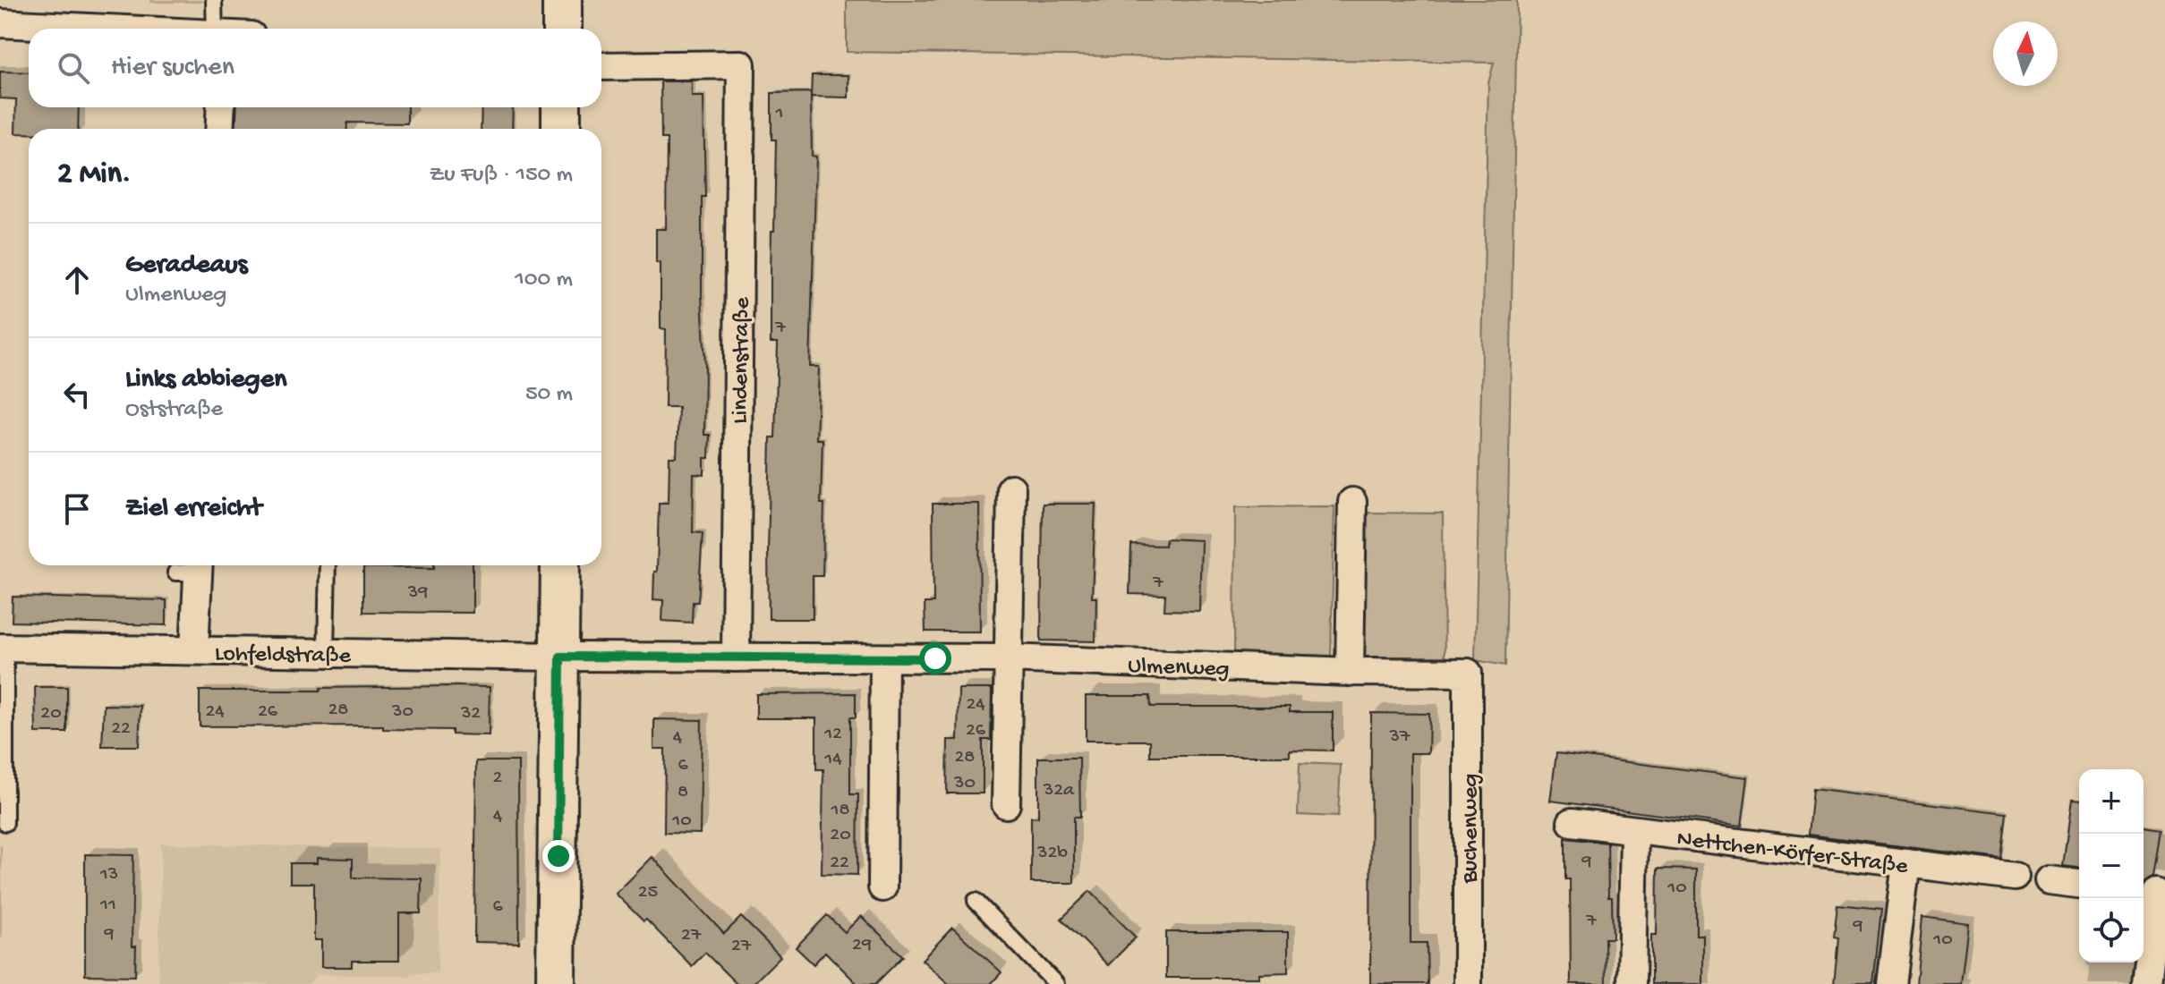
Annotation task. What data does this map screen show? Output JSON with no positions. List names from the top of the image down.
{
  "streets": {
    "street": [
      "Lindenstraße",
      "Lohfeldstraße",
      "Ulmenweg",
      "Buchenweg",
      "Nettchen-Körfer-Straße"
    ]
  },
  "crossings": [
    ["Lindenstraße", "Ulmenweg"],
    ["Lohfeldstraße", "Ulmenweg"],
    ["Ulmenweg", "Buchenweg"]
  ],
  "house_numbers": [
    "1",
    "7",
    "7",
    "39",
    "24",
    "28",
    "24",
    "26",
    "30",
    "20",
    "32",
    "22",
    "26",
    "12",
    "37",
    "4",
    "28",
    "14",
    "6",
    "2",
    "30",
    "32a",
    "8",
    "18",
    "4",
    "10",
    "20",
    "32b",
    "9",
    "22",
    "13",
    "10",
    "25",
    "11",
    "6",
    "7",
    "9",
    "9",
    "27",
    "10",
    "29",
    "27"
  ],
  "north": "top",
  "page": {
    "search": "Hier suchen",
    "heading": ["2 Min.", "Zu Fuß · 150 m"],
    "list": [
      ["Geradeaus", "Ulmenweg", "100 m"],
      ["Links abbiegen", "Oststraße", "50 m"],
      "Ziel erreicht"
    ],
    "map_buttons": ["+", "−"]
  }
}
